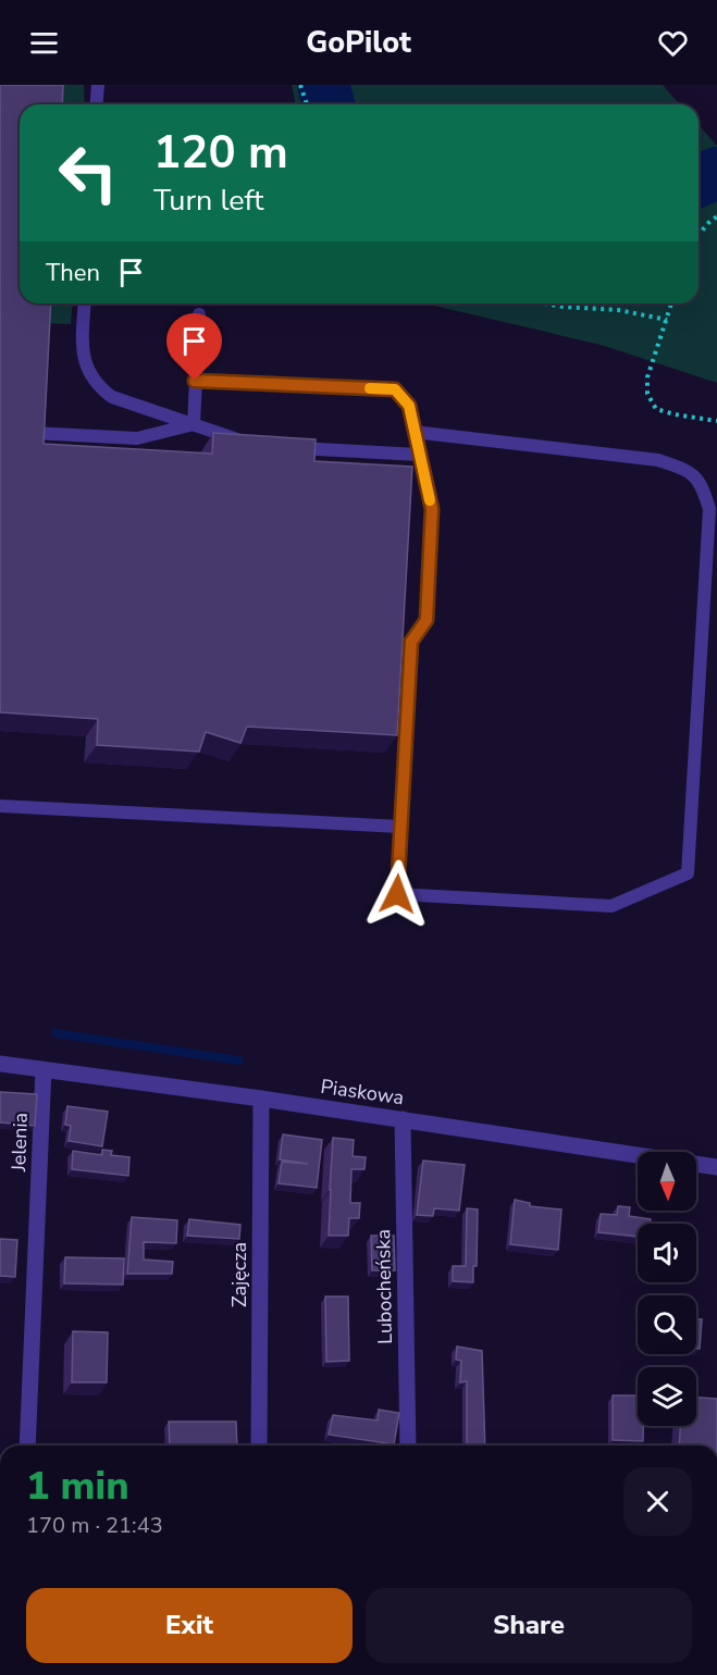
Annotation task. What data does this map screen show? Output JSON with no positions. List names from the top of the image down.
{
  "streets": {
    "street": [
      "Piaskowa",
      "Jelenia",
      "Zajęcza",
      "Lubocheńska"
    ]
  },
  "crossings": [
    ["Piaskowa", "Jelenia"],
    ["Piaskowa", "Zajęcza"],
    ["Piaskowa", "Lubocheńska"]
  ],
  "north": "bottom",
  "page": {
    "header": "GoPilot",
    "turn": ["120 m", "Turn left"],
    "then": "Then",
    "heading": ["1 min", "170 m · 21:43"],
    "buttons": ["Exit", "Share"]
  }
}
